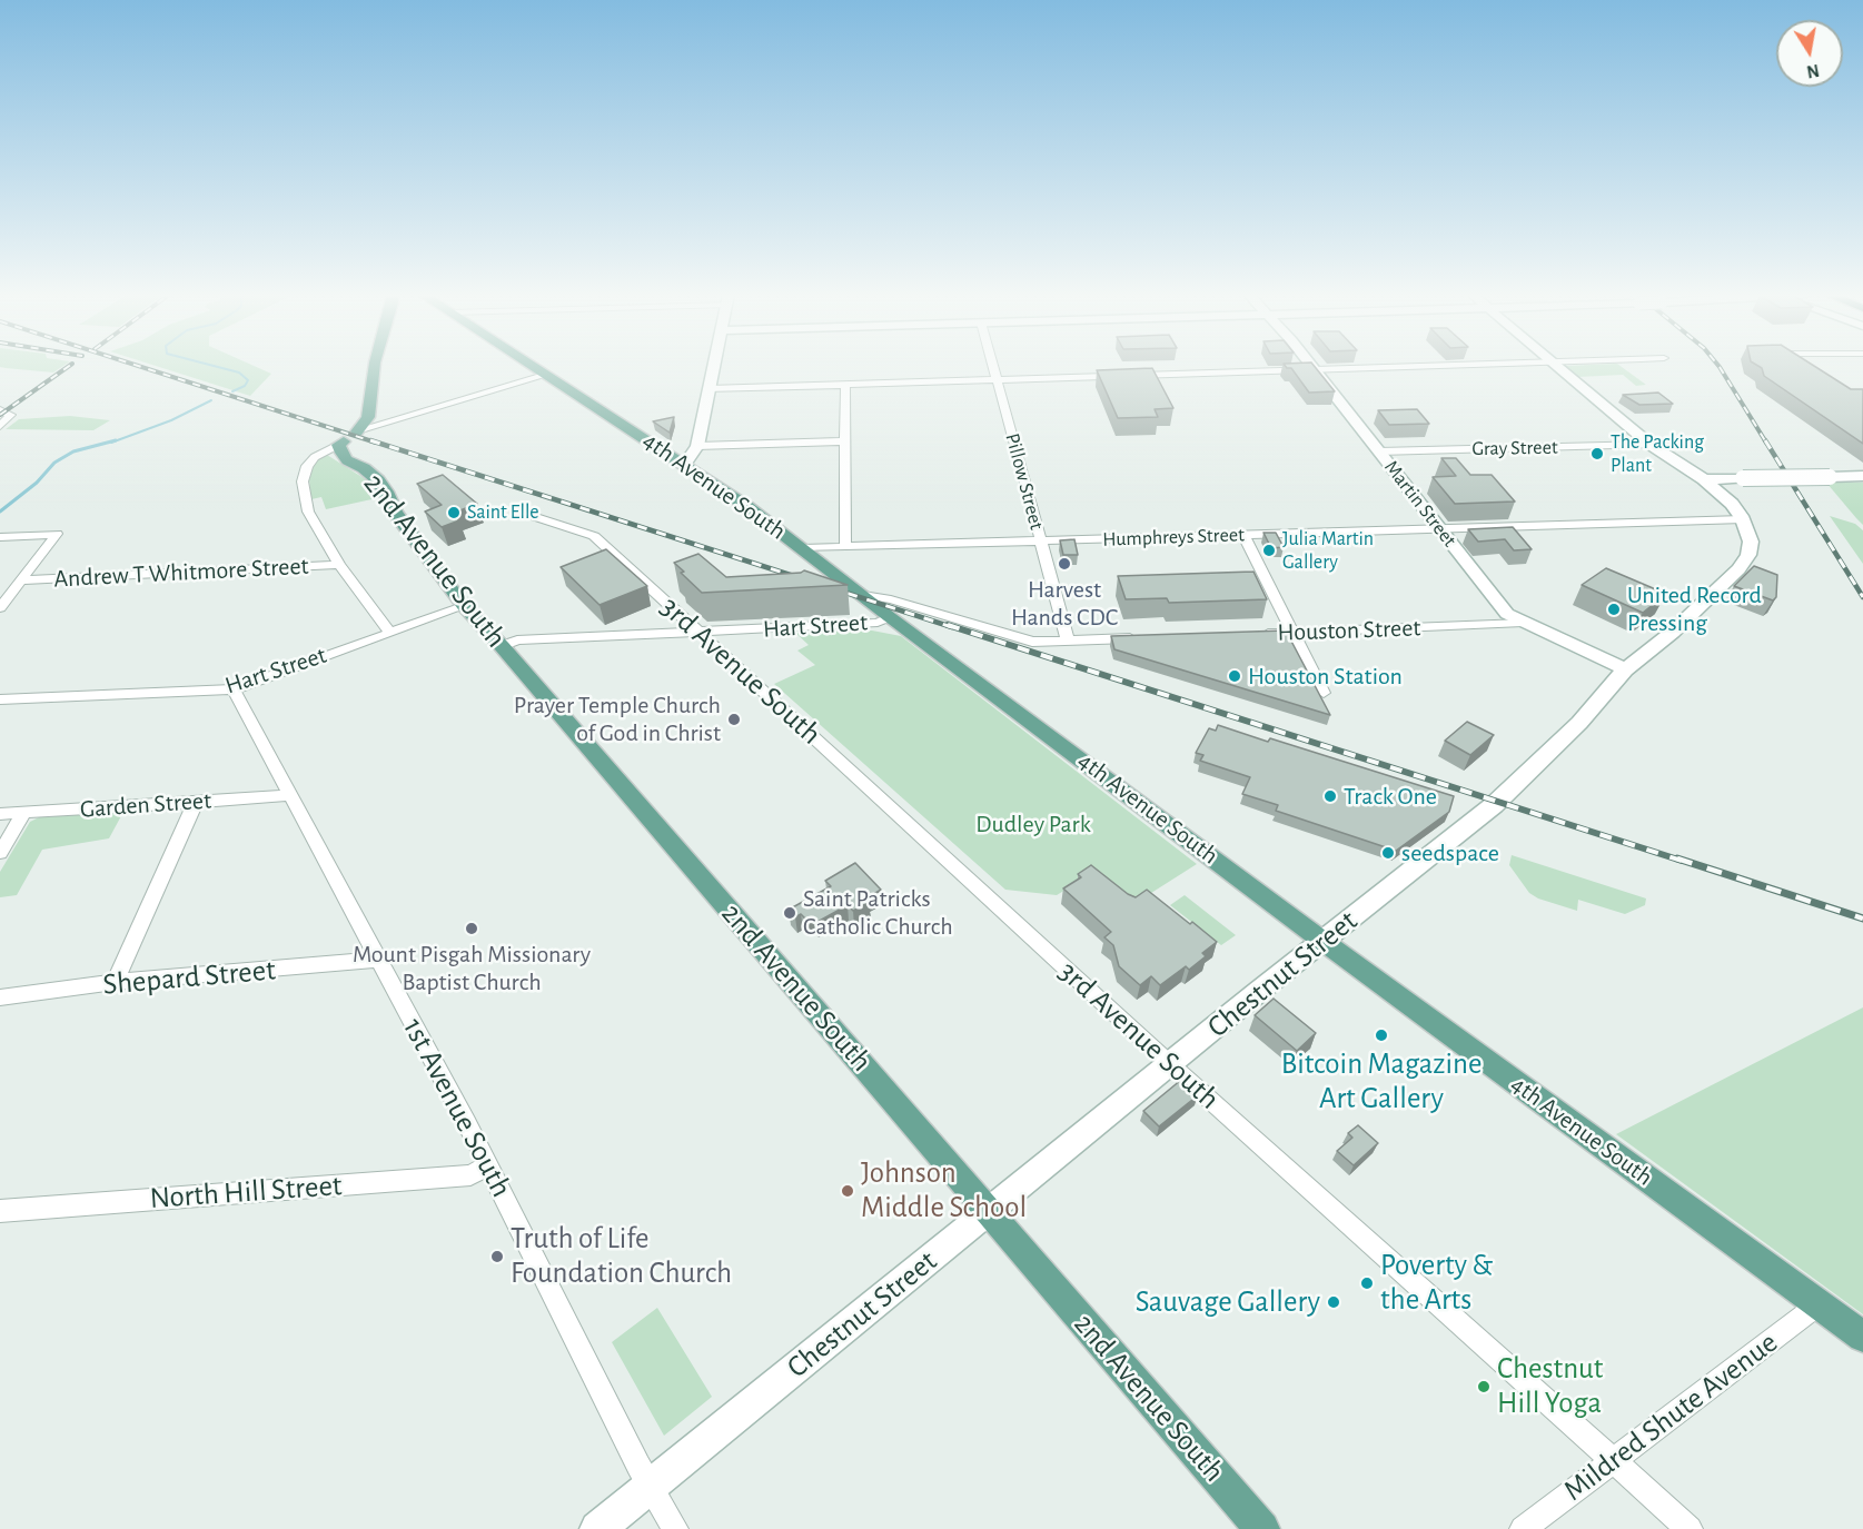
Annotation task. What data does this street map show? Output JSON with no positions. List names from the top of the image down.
{
  "streets": {
    "main road": ["4th Avenue South", "2nd Avenue South"],
    "street": [
      "Gray Street",
      "Pillow Street",
      "Martin Street",
      "Humphreys Street",
      "Andrew T Whitmore Street",
      "Hart Street",
      "Houston Street",
      "3rd Avenue South",
      "Garden Street",
      "Chestnut Street",
      "Shepard Street",
      "1st Avenue South",
      "North Hill Street",
      "Mildred Shute Avenue"
    ]
  },
  "crossings": [
    ["Gray Street", "Martin Street"],
    ["Pillow Street", "Humphreys Street"],
    ["4th Avenue South", "Humphreys Street"],
    ["4th Avenue South", "Hart Street"],
    ["4th Avenue South", "Chestnut Street"],
    ["4th Avenue South", "Mildred Shute Avenue"],
    ["Martin Street", "Humphreys Street"],
    ["Martin Street", "Houston Street"],
    ["Martin Street", "Chestnut Street"],
    ["Humphreys Street", "Chestnut Street"],
    ["2nd Avenue South", "Hart Street"],
    ["2nd Avenue South", "Chestnut Street"],
    ["Hart Street", "3rd Avenue South"],
    ["Hart Street", "1st Avenue South"],
    ["3rd Avenue South", "Chestnut Street"],
    ["3rd Avenue South", "Mildred Shute Avenue"],
    ["Garden Street", "1st Avenue South"],
    ["Chestnut Street", "1st Avenue South"],
    ["Shepard Street", "1st Avenue South"],
    ["1st Avenue South", "North Hill Street"]
  ],
  "parks": ["Dudley Park"],
  "places": [
    "The Packing Plant",
    "Saint Elle",
    "Julia Martin Gallery",
    "Harvest Hands CDC",
    "United Record Pressing",
    "Houston Station",
    "Prayer Temple Church of God in Christ",
    "Track One",
    "seedspace",
    "Saint Patricks Catholic Church",
    "Mount Pisgah Missionary Baptist Church",
    "Bitcoin Magazine Art Gallery",
    "Johnson Middle School",
    "Truth of Life Foundation Church",
    "Poverty & the Arts",
    "Sauvage Gallery",
    "Chestnut Hill Yoga"
  ],
  "north": "bottom"
}
